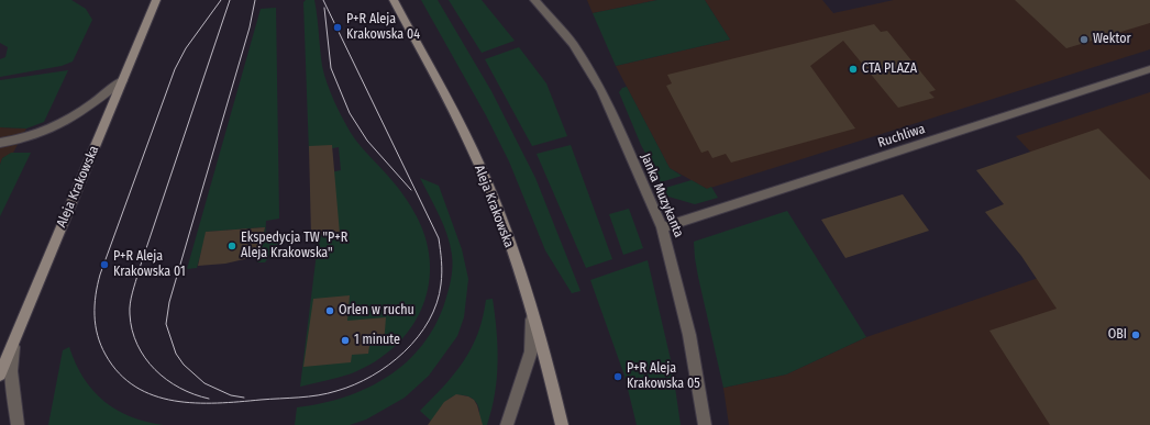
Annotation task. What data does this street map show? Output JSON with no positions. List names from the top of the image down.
{
  "streets": {
    "main road": ["Aleja Krakowska"],
    "street": ["Ruchliwa", "Janka Muzykanta"]
  },
  "crossings": [
    ["Ruchliwa", "Janka Muzykanta"]
  ],
  "places": [
    "P+R Aleja Krakowska 04",
    "Wektor",
    "CTA PLAZA",
    "Ekspedycja TW \"P+R Aleja Krakowska\"",
    "P+R Aleja Krakowska 01",
    "Orlen w ruchu",
    "OBI",
    "1 minute",
    "P+R Aleja Krakowska 05"
  ]
}
